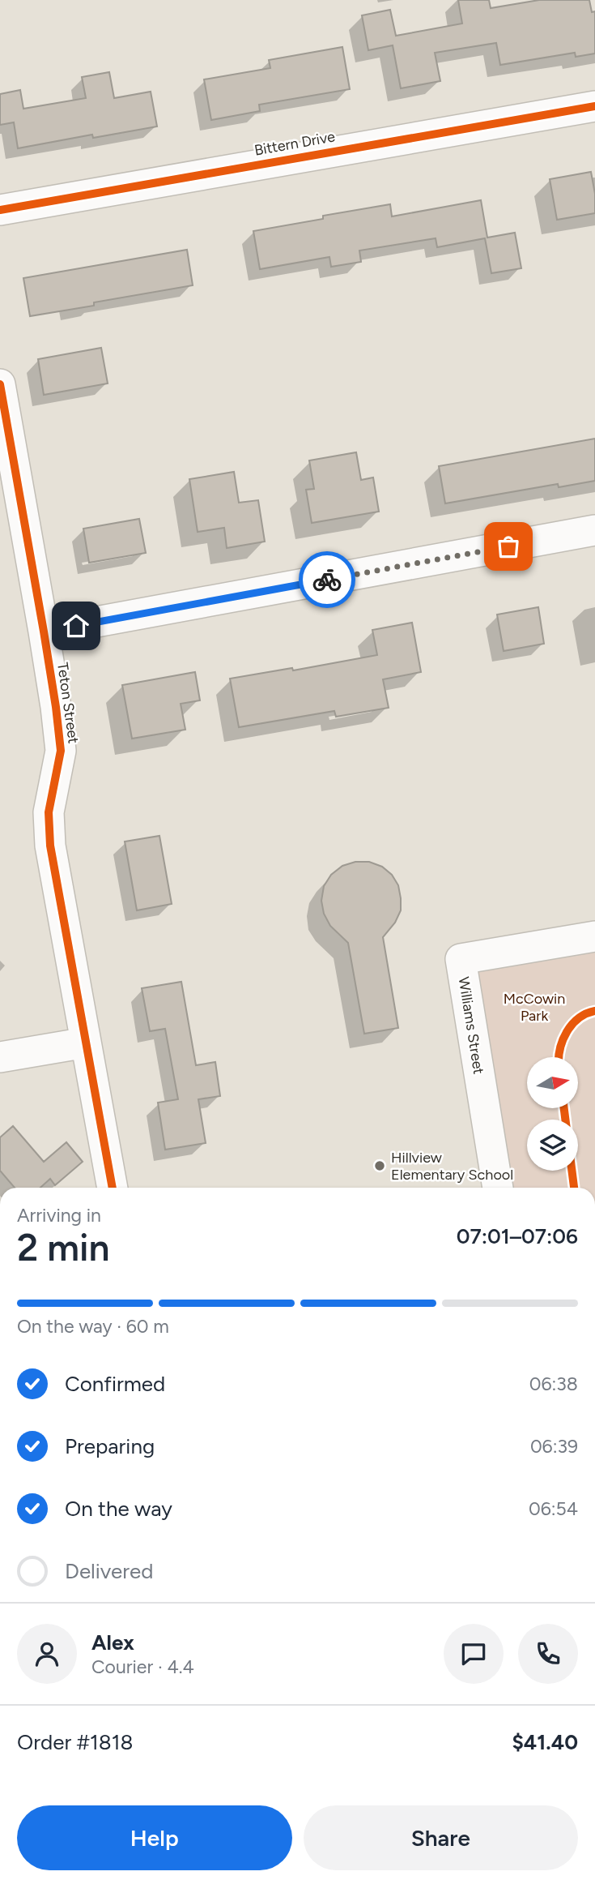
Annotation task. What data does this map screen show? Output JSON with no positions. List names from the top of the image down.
{
  "streets": {
    "street": ["Bittern Drive", "Teton Street", "Williams Street"]
  },
  "parks": ["McCowin Park"],
  "places": ["Hillview Elementary School"],
  "north": "right",
  "page": {
    "heading": ["2 min", "Arriving in", "07:01–07:06"],
    "panel": [
      "Alex",
      "Courier · 4.4",
      "Order #1818",
      "$41.40"
    ],
    "bar": "On the way · 60 m",
    "list": [
      ["Confirmed", "06:38"],
      ["Preparing", "06:39"],
      ["On the way", "06:54"],
      "Delivered"
    ],
    "buttons": ["Help", "Share"]
  }
}
